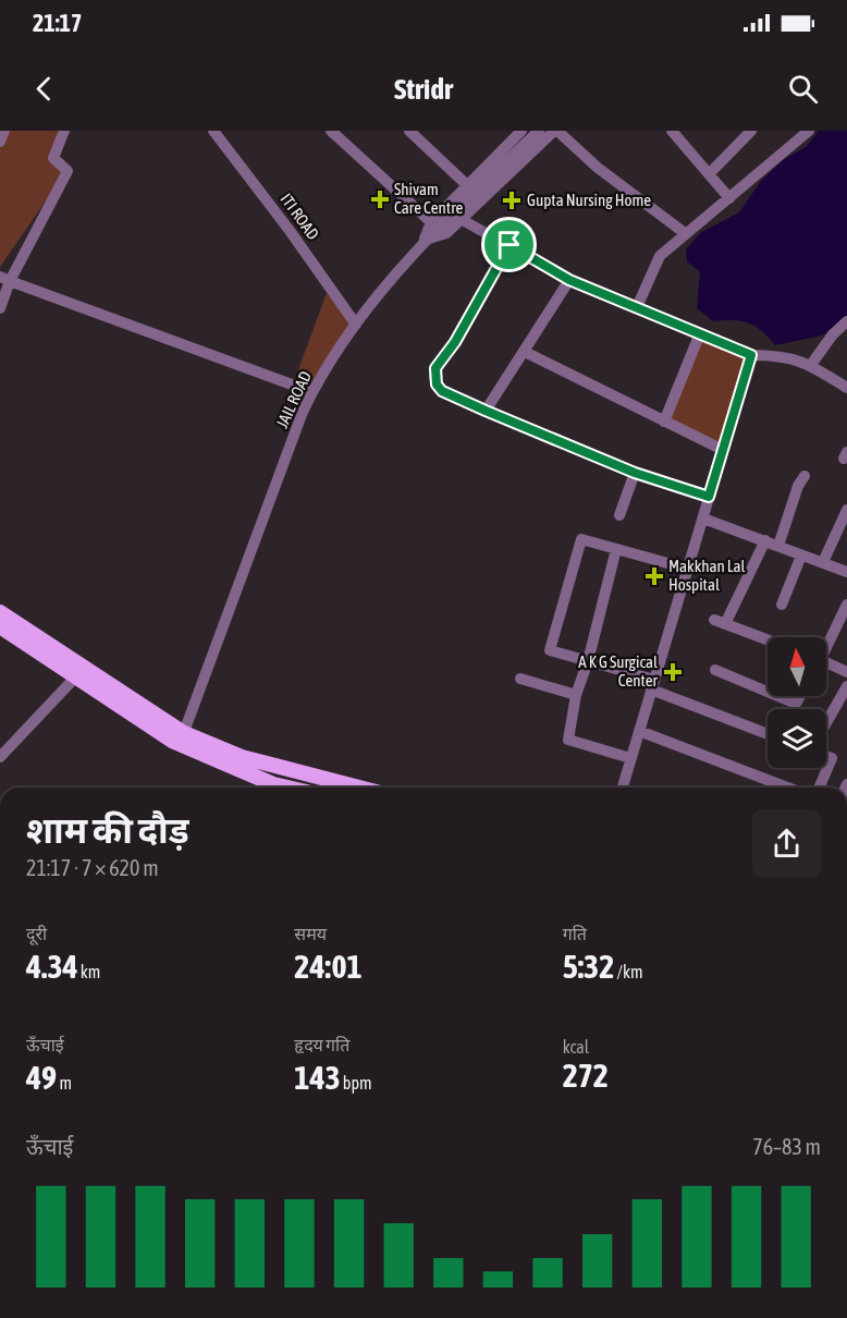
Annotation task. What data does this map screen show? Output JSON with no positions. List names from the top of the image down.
{
  "streets": {
    "street": ["ITI ROAD", "JAIL ROAD"]
  },
  "crossings": [
    ["ITI ROAD", "JAIL ROAD"]
  ],
  "places": {
    "health": [
      "Shivam Care Centre",
      "Gupta Nursing Home",
      "Makkhan Lal Hospital",
      "A K G Surgical Center"
    ]
  },
  "north": "top",
  "page": {
    "status": "21:17",
    "header": "Stridr",
    "heading": ["शाम की दौड़", "21:17 · 7 × 620 m"],
    "stats": [
      ["दूरी", "4.34 km"],
      ["समय", "24:01"],
      ["गति", "5:32 /km"],
      ["ऊँचाई", "49 m"],
      ["हृदय गति", "143 bpm"],
      ["kcal", "272"]
    ],
    "chart": ["ऊँचाई", "76–83 m"]
  }
}
